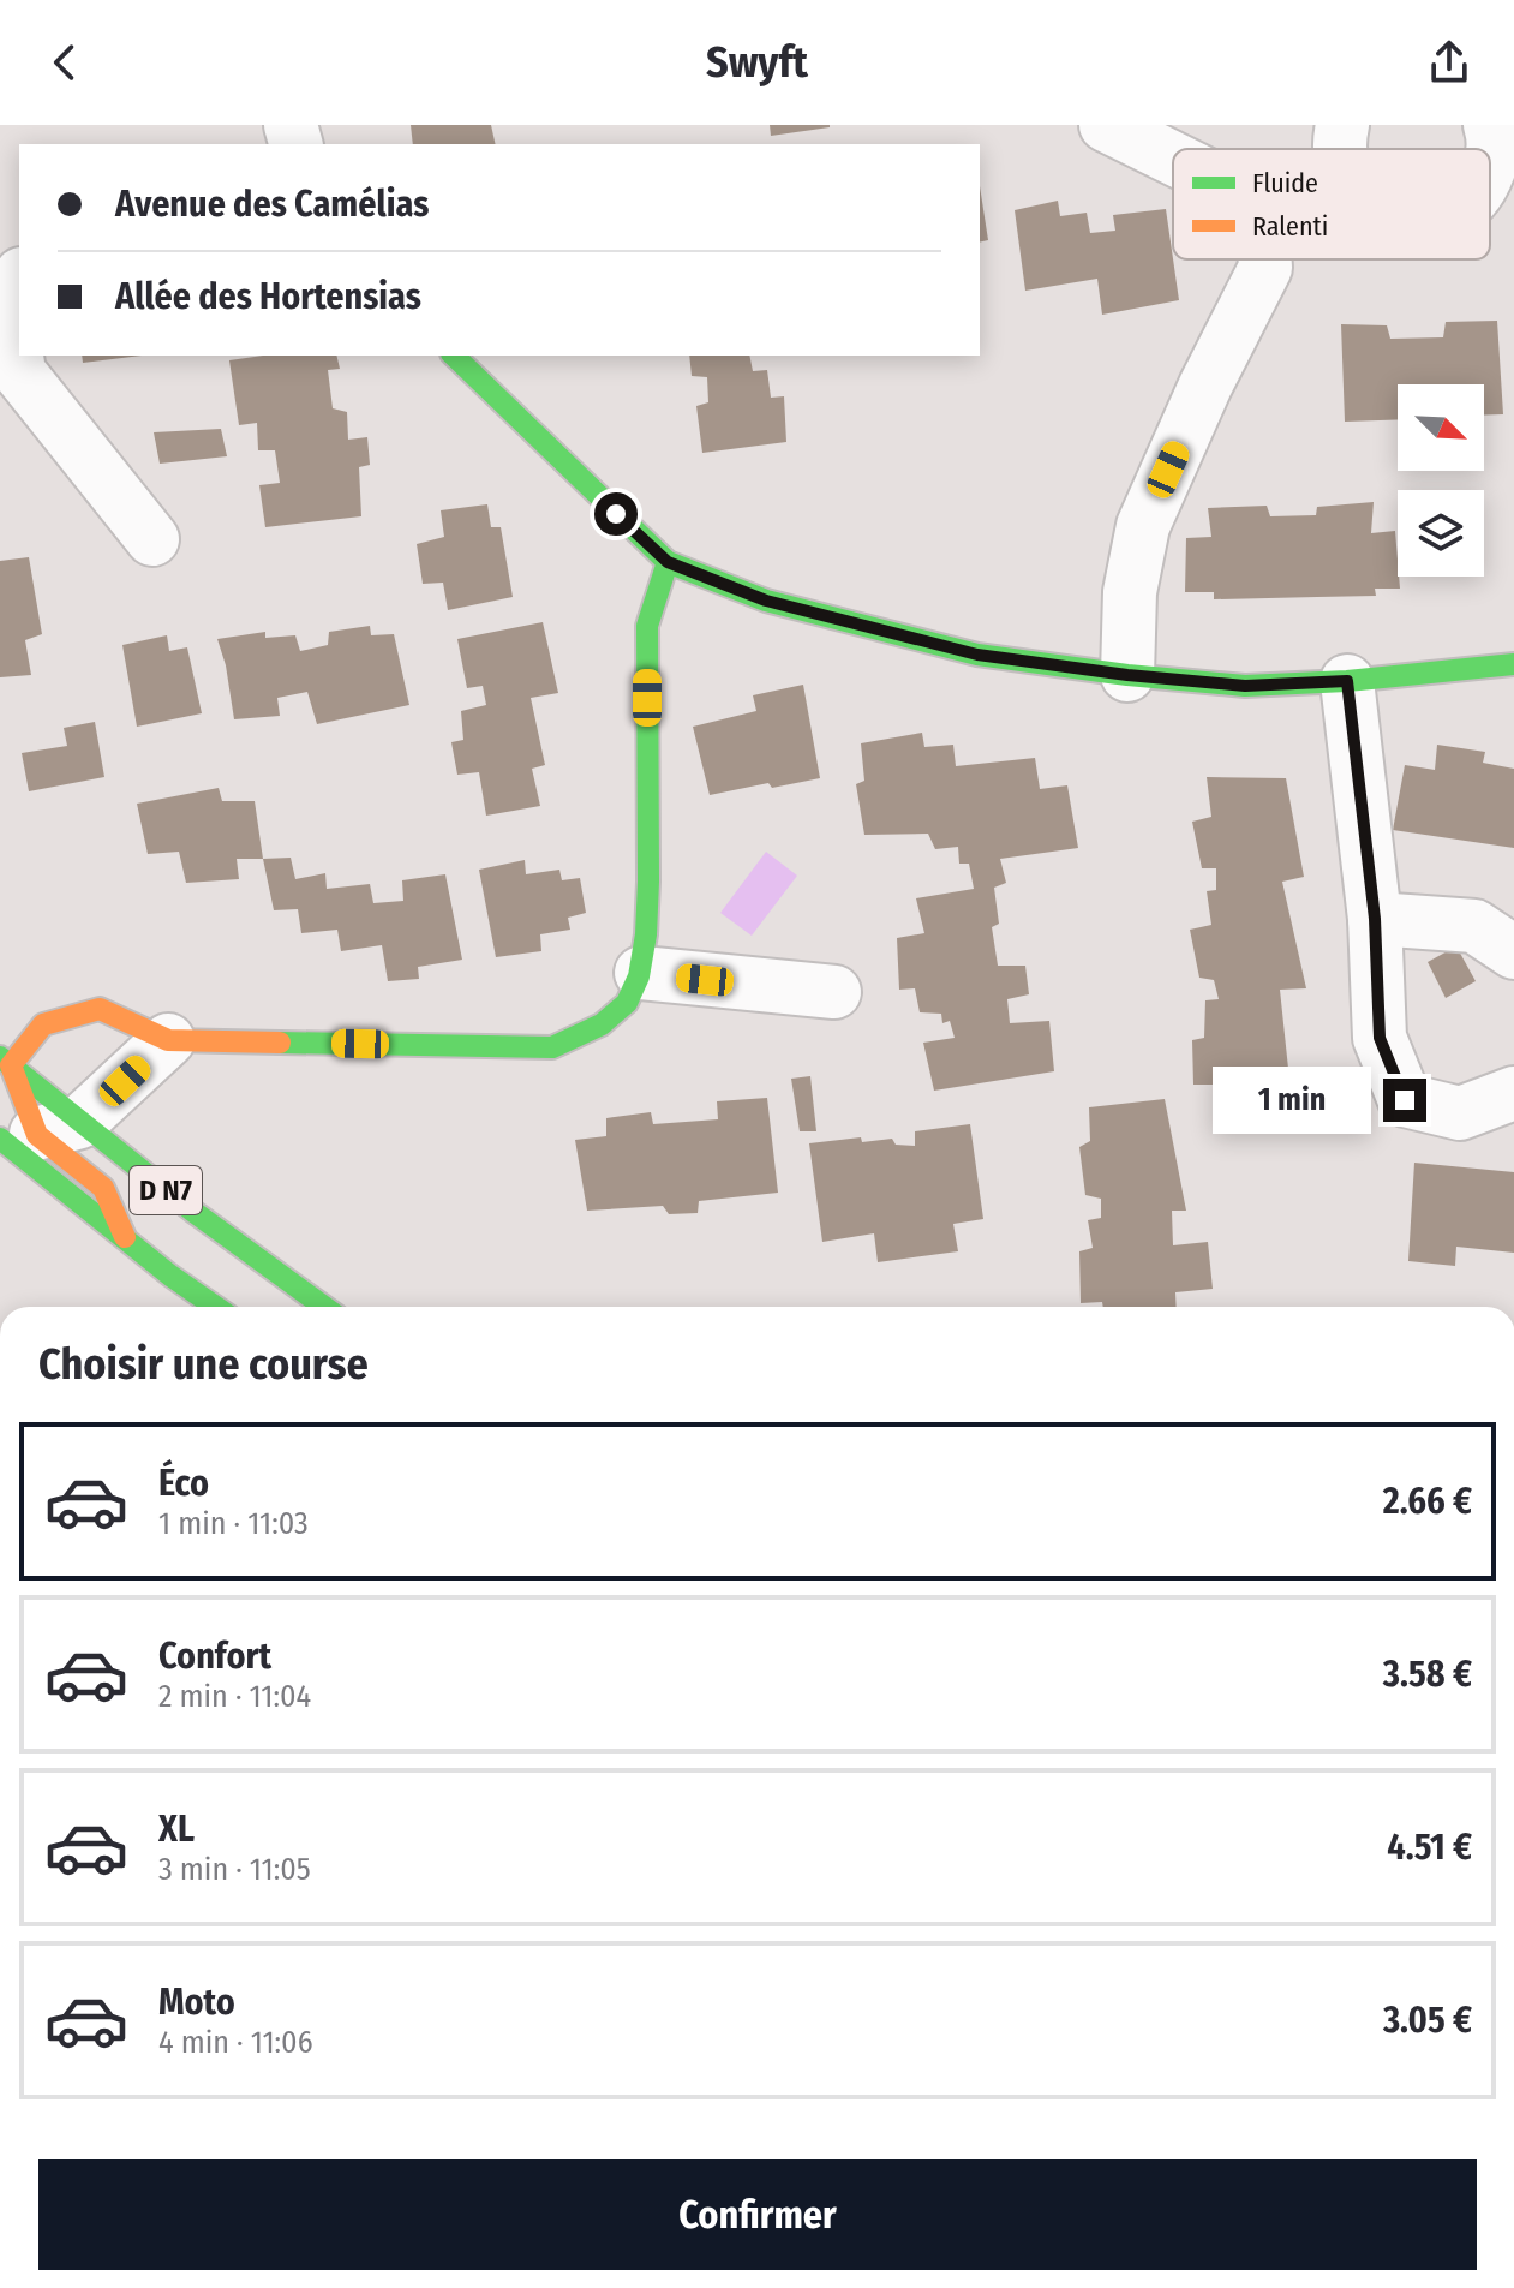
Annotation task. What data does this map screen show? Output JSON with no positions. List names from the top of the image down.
{
  "streets": {
    "street": ["D N7"]
  },
  "legend": ["Fluide", "Ralenti"],
  "north": "bottom right",
  "page": {
    "header": "Swyft",
    "banner": ["Avenue des Camélias", "Allée des Hortensias"],
    "bubble": "1 min",
    "heading": "Choisir une course",
    "list": [
      {
        "name": "Éco",
        "note": "1 min · 11:03",
        "value": "2.66 €"
      },
      {
        "name": "Confort",
        "note": "2 min · 11:04",
        "value": "3.58 €"
      },
      {
        "name": "XL",
        "note": "3 min · 11:05",
        "value": "4.51 €"
      },
      {
        "name": "Moto",
        "note": "4 min · 11:06",
        "value": "3.05 €"
      }
    ],
    "buttons": "Confirmer"
  }
}
